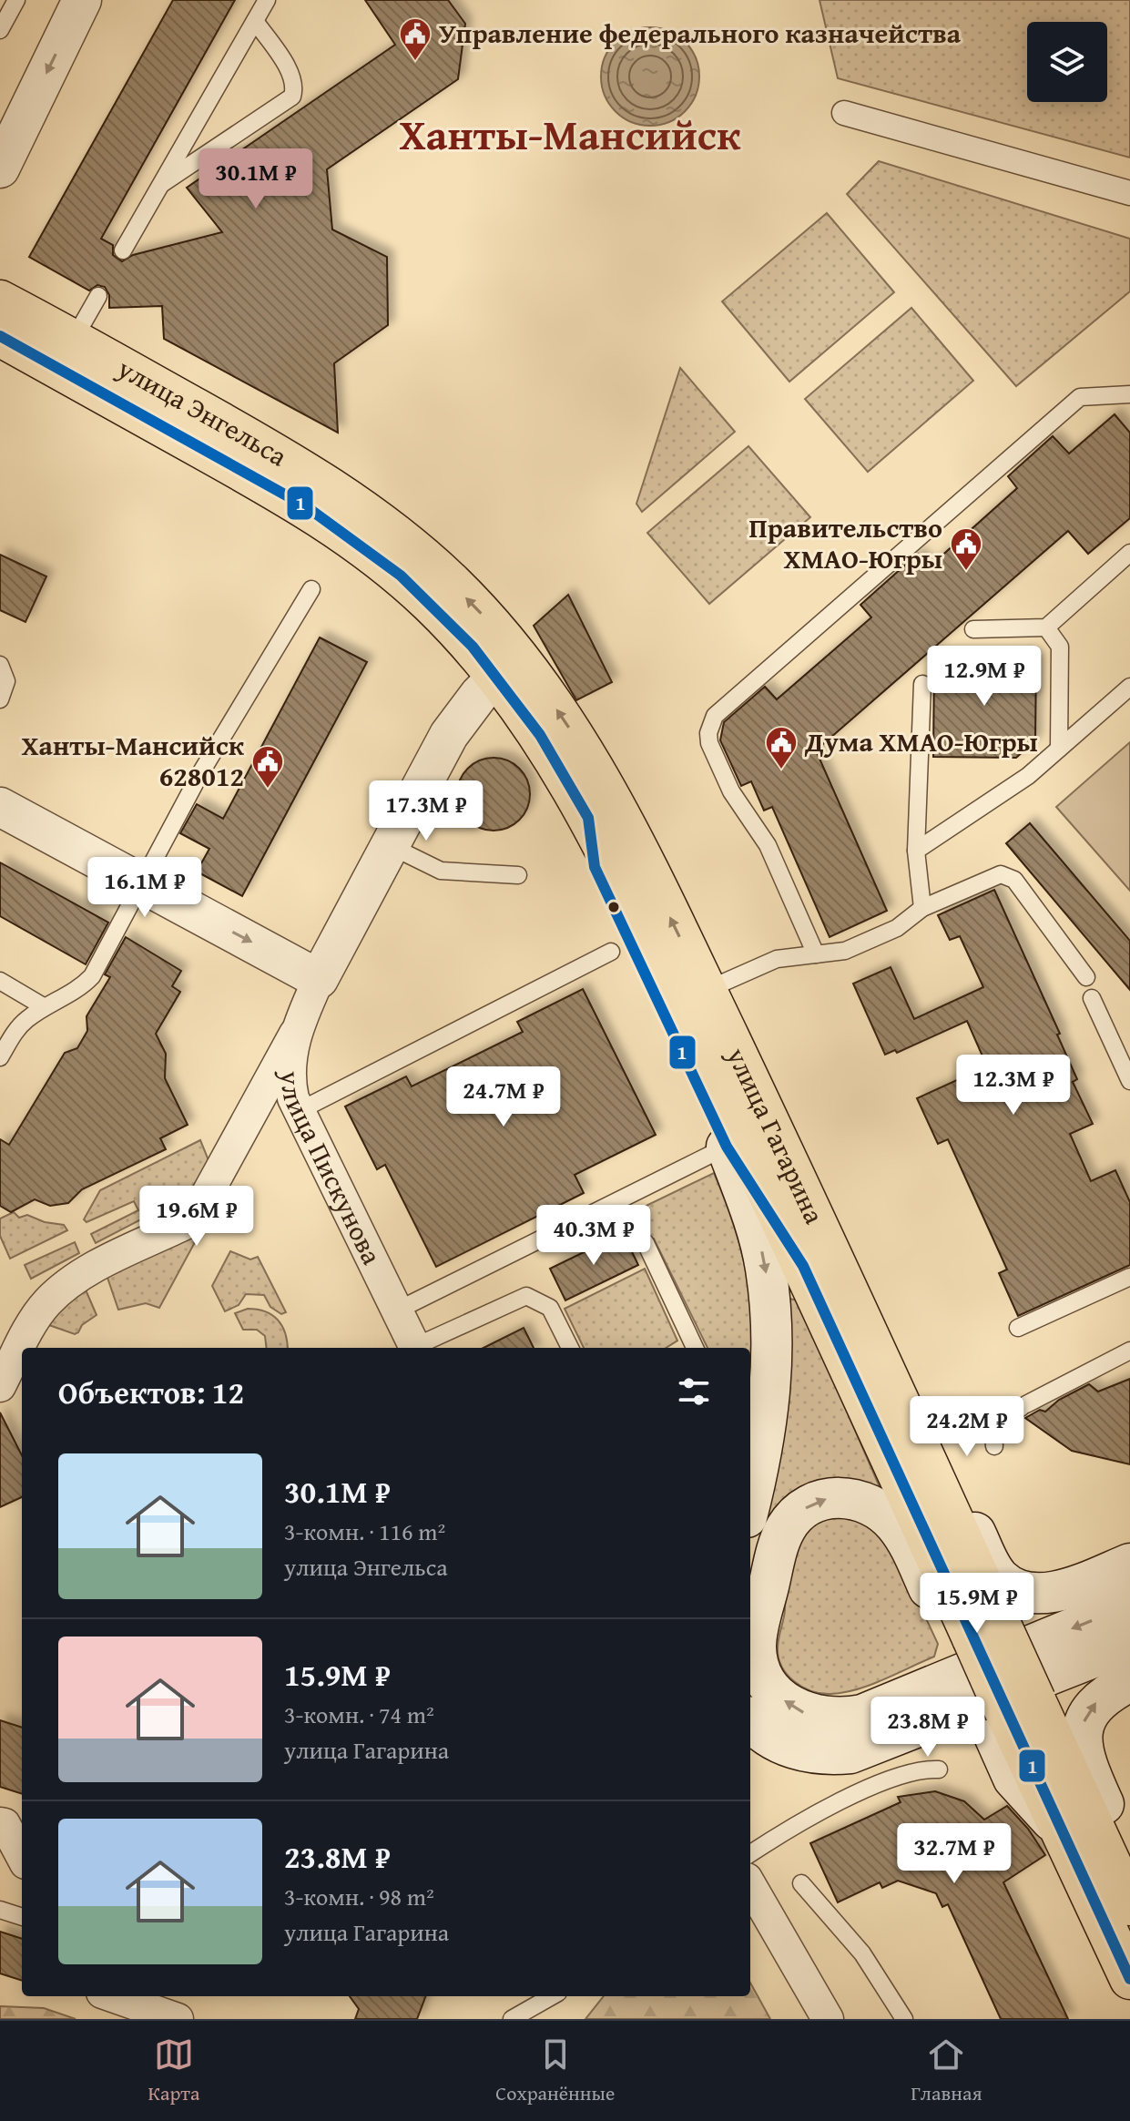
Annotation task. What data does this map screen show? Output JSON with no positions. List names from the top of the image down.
{
  "streets": {
    "main road": ["улица Энгельса", "улица Гагарина"],
    "street": ["улица Пискунова"]
  },
  "crossings": [
    ["улица Энгельса", "улица Гагарина"]
  ],
  "districts": ["Ханты-Мансийск"],
  "places": {
    "public building": [
      "Управление федерального казначейства",
      "Правительство ХМАО-Югры",
      "Дума ХМАО-Югры",
      "Ханты-Мансийск 628012"
    ]
  },
  "lines": ["transit line 1"],
  "page": {
    "price": [
      "30.1M ₽",
      "12.9M ₽",
      "17.3M ₽",
      "16.1M ₽",
      "12.3M ₽",
      "24.7M ₽",
      "19.6M ₽",
      "40.3M ₽",
      "24.2M ₽",
      "15.9M ₽",
      "23.8M ₽",
      "32.7M ₽"
    ],
    "heading": "Объектов: 12",
    "list": [
      {
        "name": "30.1M ₽",
        "note": "3-комн. · 116 m² · улица Энгельса"
      },
      {
        "name": "15.9M ₽",
        "note": "3-комн. · 74 m² · улица Гагарина"
      },
      {
        "name": "23.8M ₽",
        "note": "3-комн. · 98 m² · улица Гагарина"
      }
    ],
    "tabs": ["Карта", "Сохранённые", "Главная"]
  }
}
